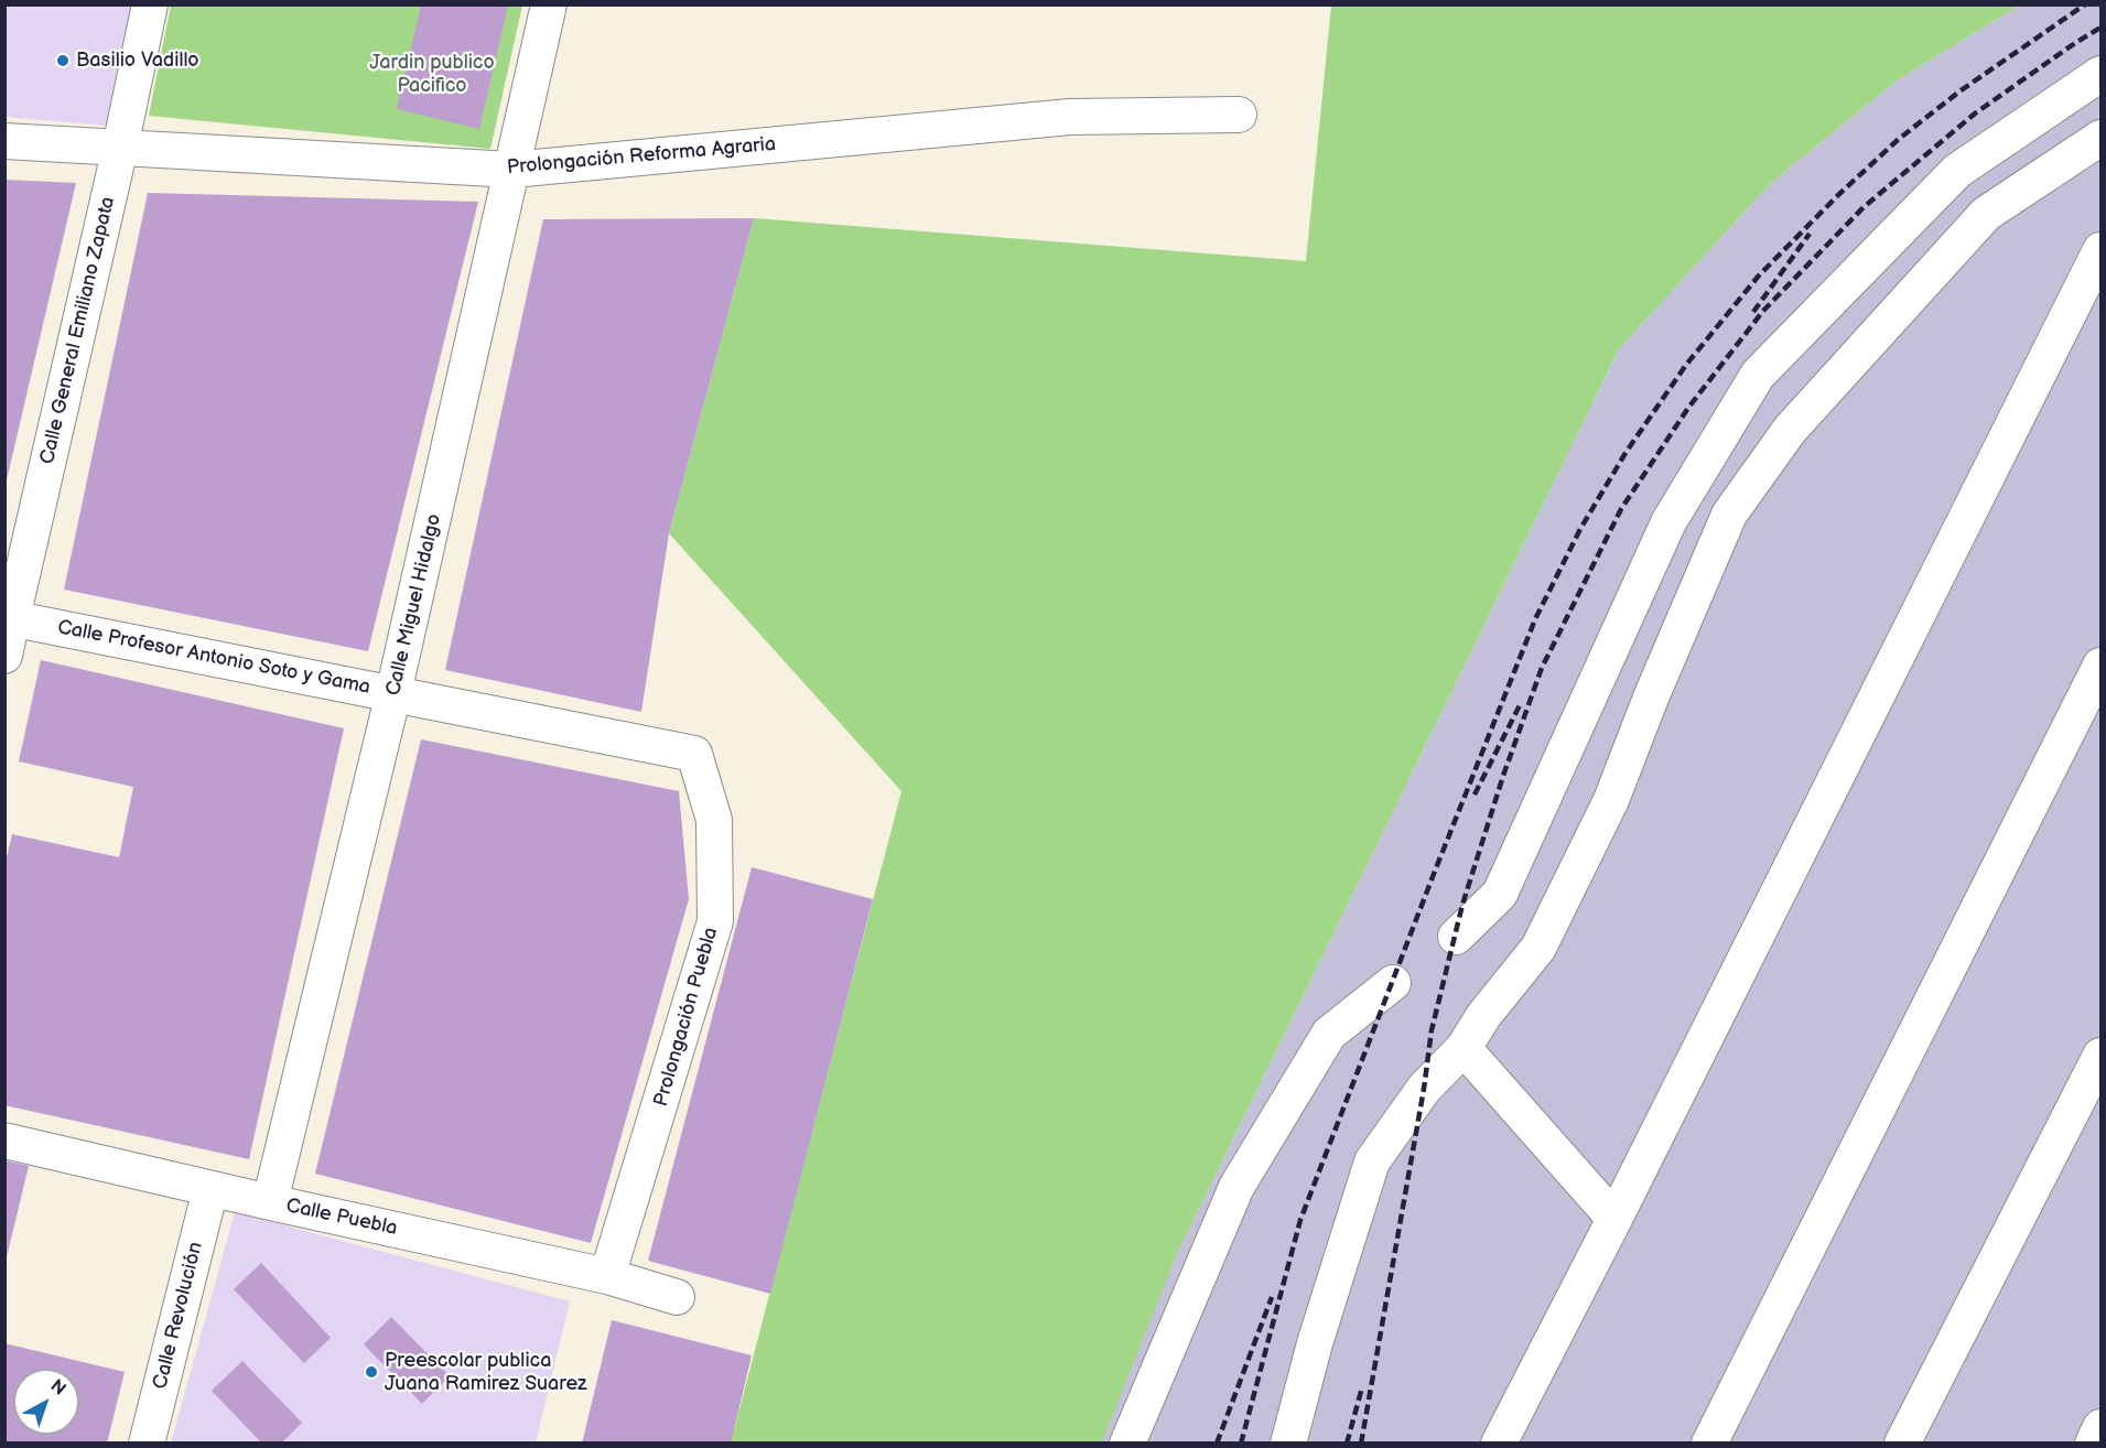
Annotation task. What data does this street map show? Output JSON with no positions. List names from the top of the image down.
{
  "streets": {
    "street": [
      "Prolongación Reforma Agraria",
      "Calle General Emiliano Zapata",
      "Calle Miguel Hidalgo",
      "Calle Profesor Antonio Soto y Gama",
      "Prolongación Puebla",
      "Calle Puebla",
      "Calle Revolución"
    ]
  },
  "crossings": [
    ["Prolongación Reforma Agraria", "Calle General Emiliano Zapata"],
    ["Prolongación Reforma Agraria", "Calle Miguel Hidalgo"],
    ["Calle General Emiliano Zapata", "Calle Profesor Antonio Soto y Gama"],
    ["Calle Miguel Hidalgo", "Calle Profesor Antonio Soto y Gama"],
    ["Calle Miguel Hidalgo", "Calle Puebla"],
    ["Calle Profesor Antonio Soto y Gama", "Prolongación Puebla"],
    ["Prolongación Puebla", "Calle Puebla"],
    ["Calle Puebla", "Calle Revolución"]
  ],
  "parks": ["Jardin publico Pacifico"],
  "places": ["Basilio Vadillo", "Preescolar publica Juana Ramirez Suarez"],
  "north": "top right"
}
